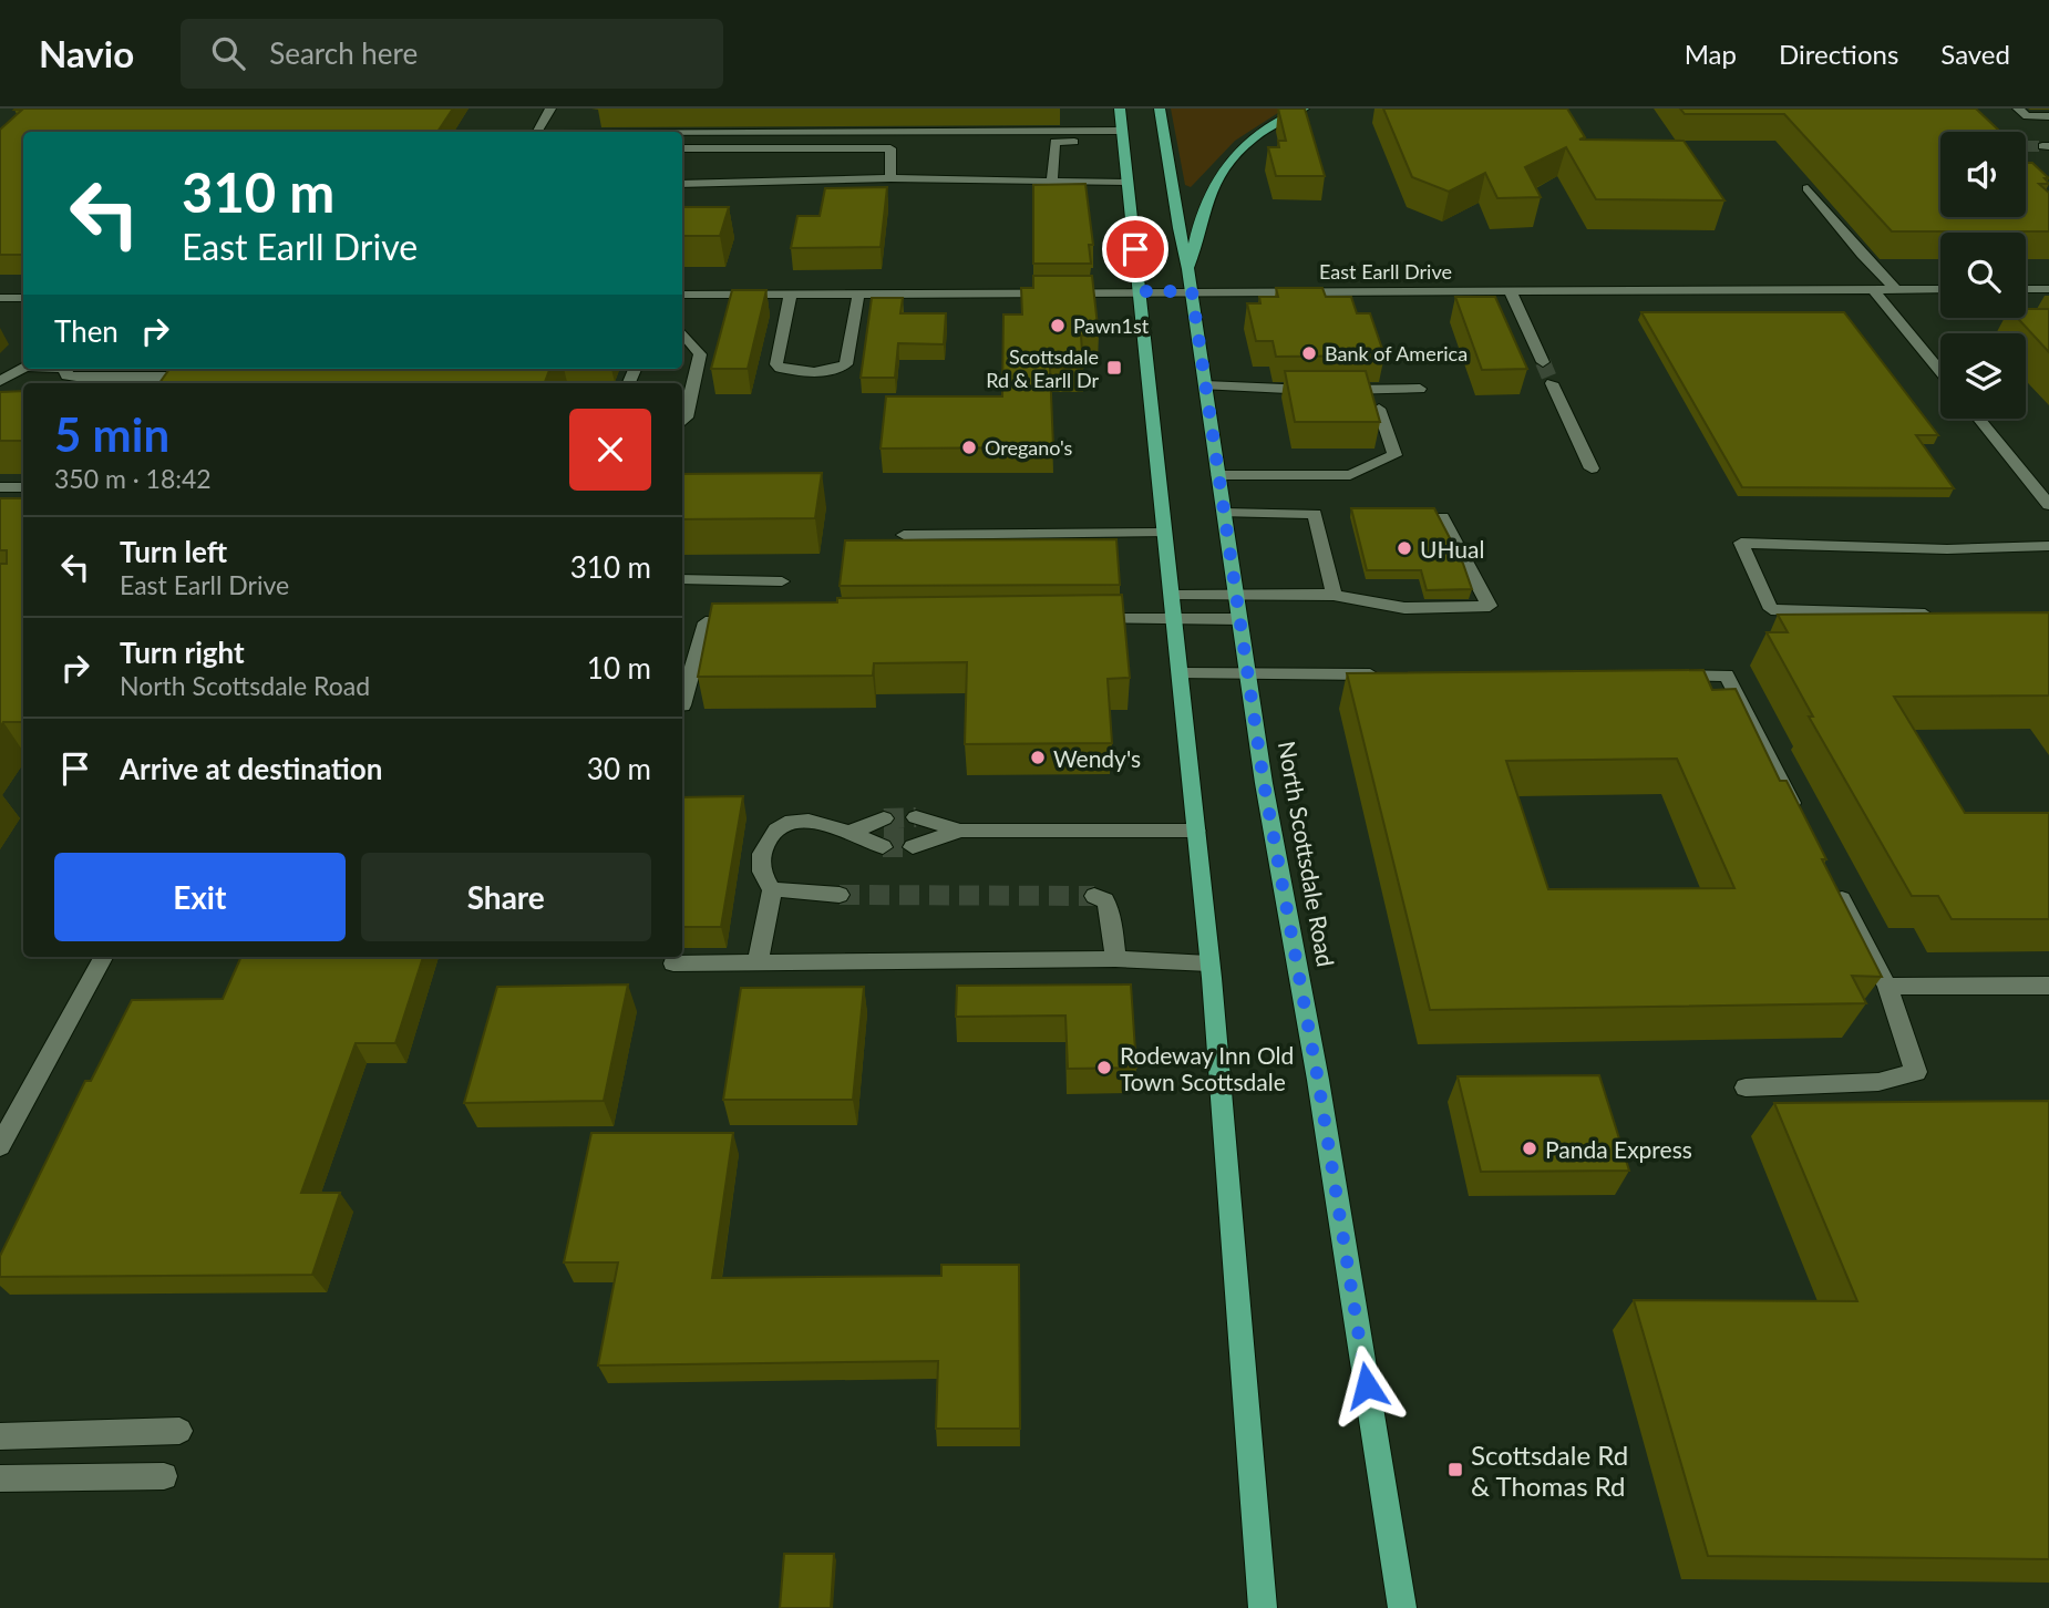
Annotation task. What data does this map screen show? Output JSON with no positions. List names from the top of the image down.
{
  "streets": {
    "main road": ["North Scottsdale Road"],
    "street": ["East Earll Drive"]
  },
  "crossings": [
    ["East Earll Drive", "North Scottsdale Road"]
  ],
  "places": {
    "other": [
      "Pawn1st",
      "Bank of America",
      "Oregano's",
      "UHual",
      "Wendy's",
      "Rodeway Inn Old Town Scottsdale",
      "Panda Express"
    ],
    "transit": ["Scottsdale Rd & Earll Dr", "Scottsdale Rd & Thomas Rd"]
  },
  "page": {
    "header": "Navio",
    "search": "Search here",
    "nav": ["Map", "Directions", "Saved"],
    "turn": ["310 m", "East Earll Drive"],
    "then": "Then",
    "heading": ["5 min", "350 m · 18:42"],
    "list": [
      {
        "name": "Turn left",
        "note": "East Earll Drive",
        "value": "310 m"
      },
      {
        "name": "Turn right",
        "note": "North Scottsdale Road",
        "value": "10 m"
      },
      {
        "name": "Arrive at destination",
        "value": "30 m"
      }
    ],
    "buttons": ["Exit", "Share"]
  }
}
